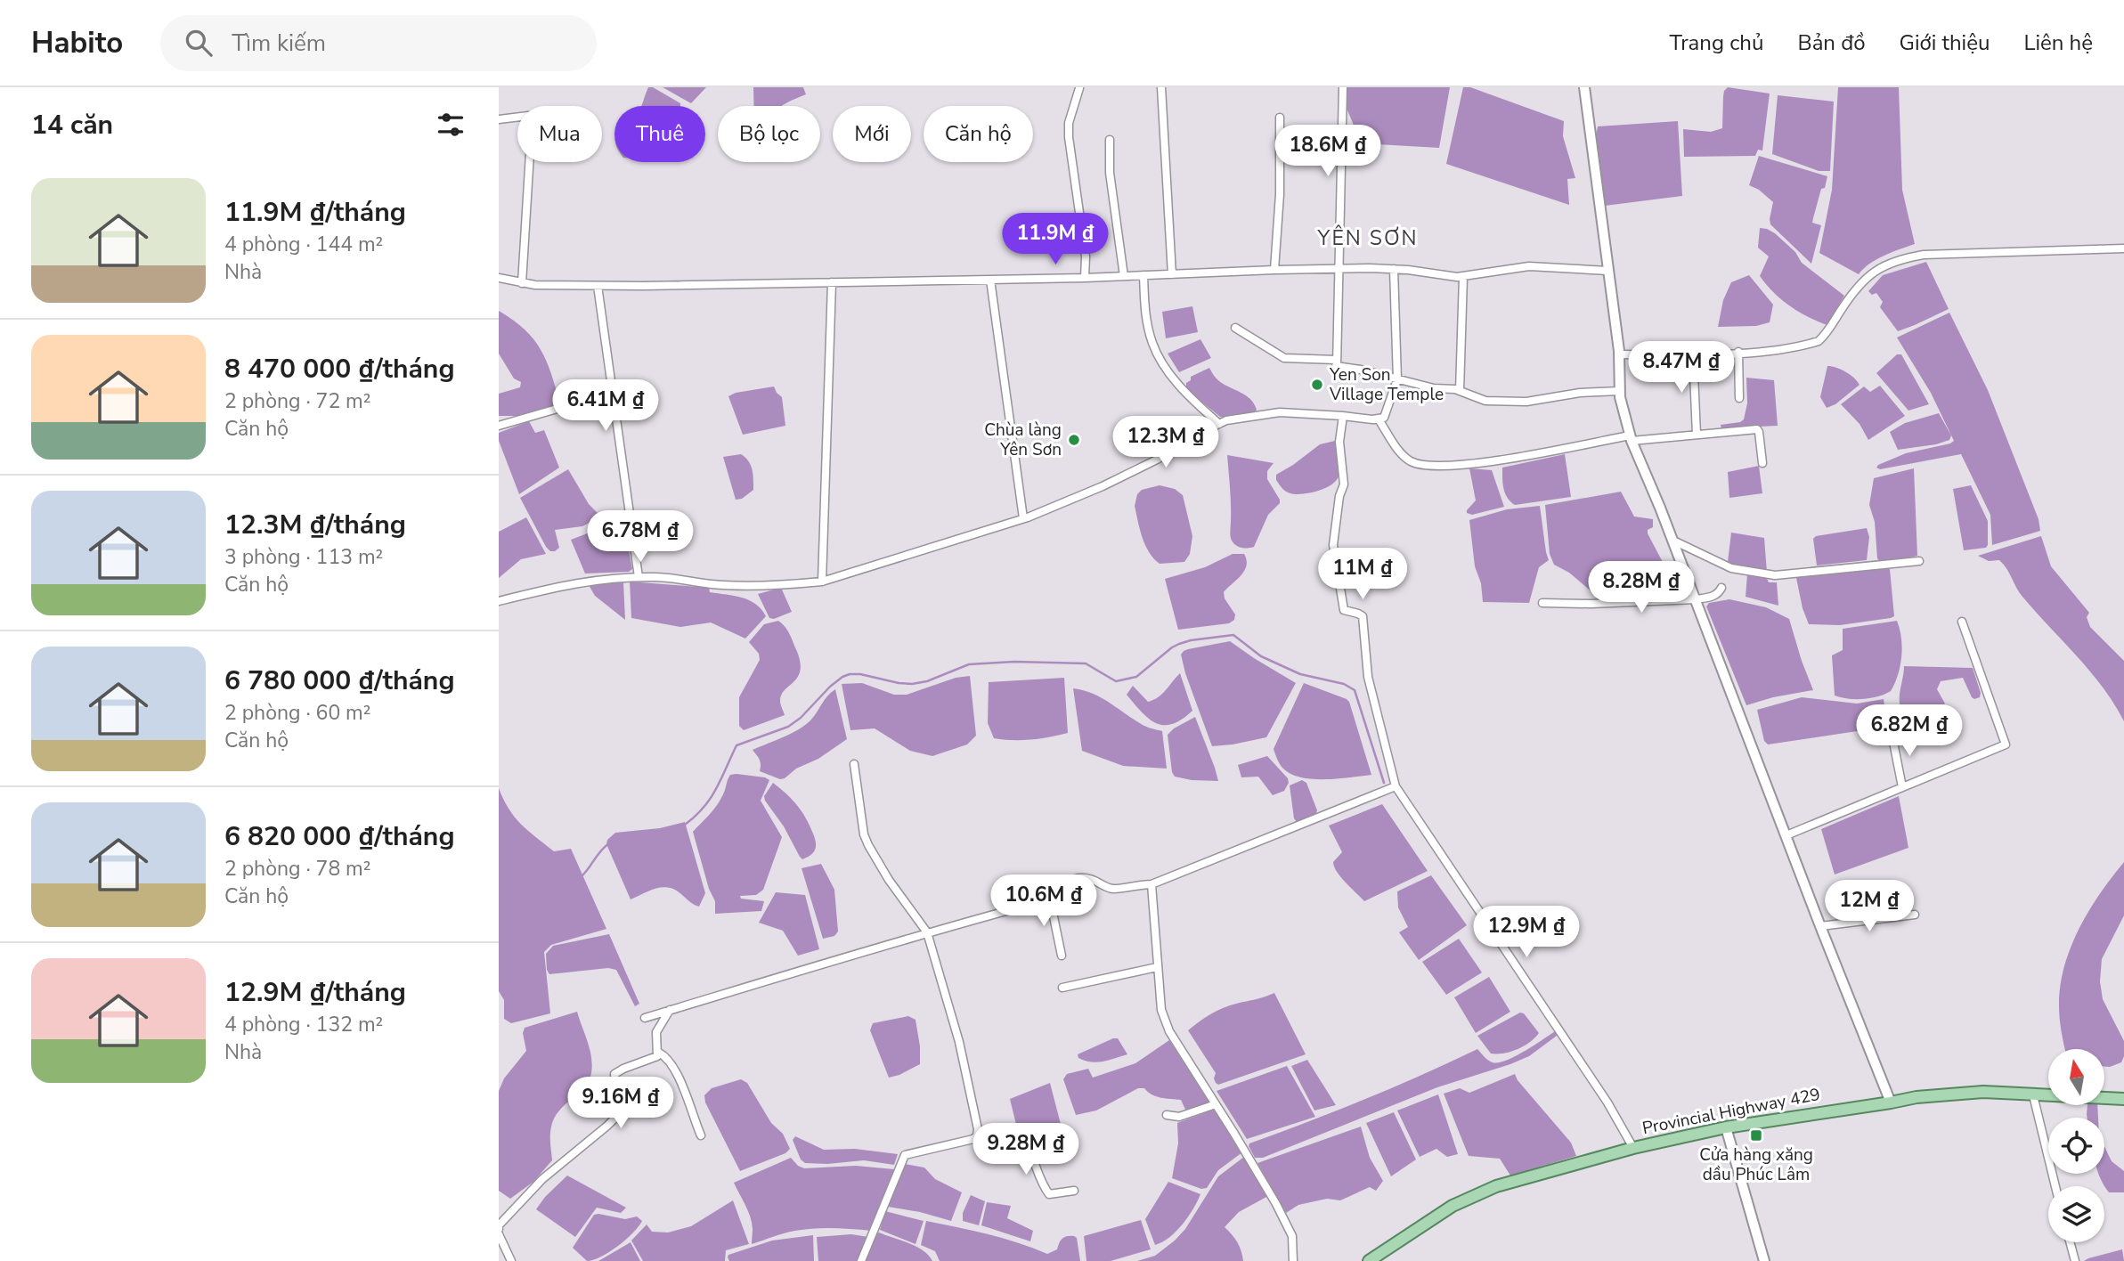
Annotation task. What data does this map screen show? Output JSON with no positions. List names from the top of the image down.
{
  "streets": {
    "main road": ["Provincial Highway 429"]
  },
  "districts": ["YÊN SƠN"],
  "places": {
    "other": ["Yen Son Village Temple", "Chùa làng Yên Sơn"],
    "transit": ["Cửa hàng xăng dầu Phúc Lâm"]
  },
  "north": "top",
  "page": {
    "header": "Habito",
    "search": "Tìm kiếm",
    "nav": [
      "Trang chủ",
      "Bản đồ",
      "Giới thiệu",
      "Liên hệ"
    ],
    "heading": "14 căn",
    "chip": [
      "Mua",
      "Thuê",
      "Bộ lọc",
      "Mới",
      "Căn hộ"
    ],
    "price": [
      "18.6M ₫",
      "11.9M ₫",
      "8.47M ₫",
      "6.41M ₫",
      "12.3M ₫",
      "6.78M ₫",
      "11M ₫",
      "8.28M ₫",
      "6.82M ₫",
      "10.6M ₫",
      "12M ₫",
      "12.9M ₫",
      "9.16M ₫",
      "9.28M ₫"
    ],
    "list": [
      {
        "name": "11.9M ₫/tháng",
        "note": "4 phòng · 144 m² · Nhà"
      },
      {
        "name": "8 470 000 ₫/tháng",
        "note": "2 phòng · 72 m² · Căn hộ"
      },
      {
        "name": "12.3M ₫/tháng",
        "note": "3 phòng · 113 m² · Căn hộ"
      },
      {
        "name": "6 780 000 ₫/tháng",
        "note": "2 phòng · 60 m² · Căn hộ"
      },
      {
        "name": "6 820 000 ₫/tháng",
        "note": "2 phòng · 78 m² · Căn hộ"
      },
      {
        "name": "12.9M ₫/tháng",
        "note": "4 phòng · 132 m² · Nhà"
      }
    ]
  }
}
